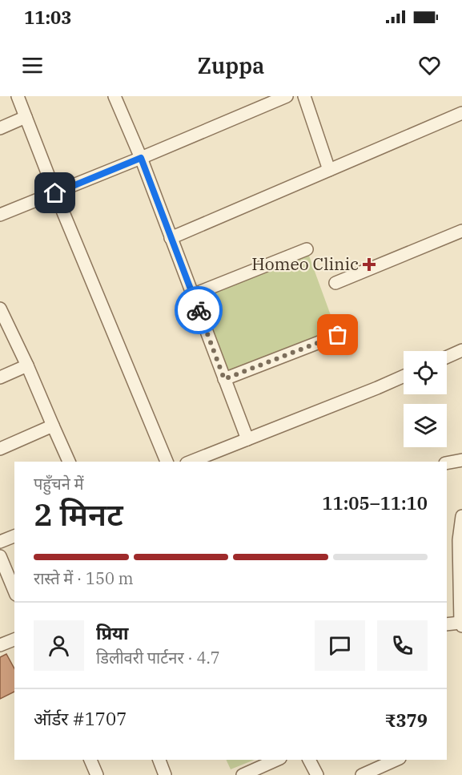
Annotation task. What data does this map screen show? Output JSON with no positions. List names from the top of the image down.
{
  "places": {
    "health": ["Homeo Clinic"]
  },
  "page": {
    "status": "11:03",
    "header": "Zuppa",
    "heading": ["2 मिनट", "पहुँचने में", "11:05–11:10"],
    "panel": [
      "प्रिया",
      "डिलीवरी पार्टनर · 4.7",
      "ऑर्डर #1707",
      "₹379"
    ],
    "bar": "रास्ते में · 150 m"
  }
}
